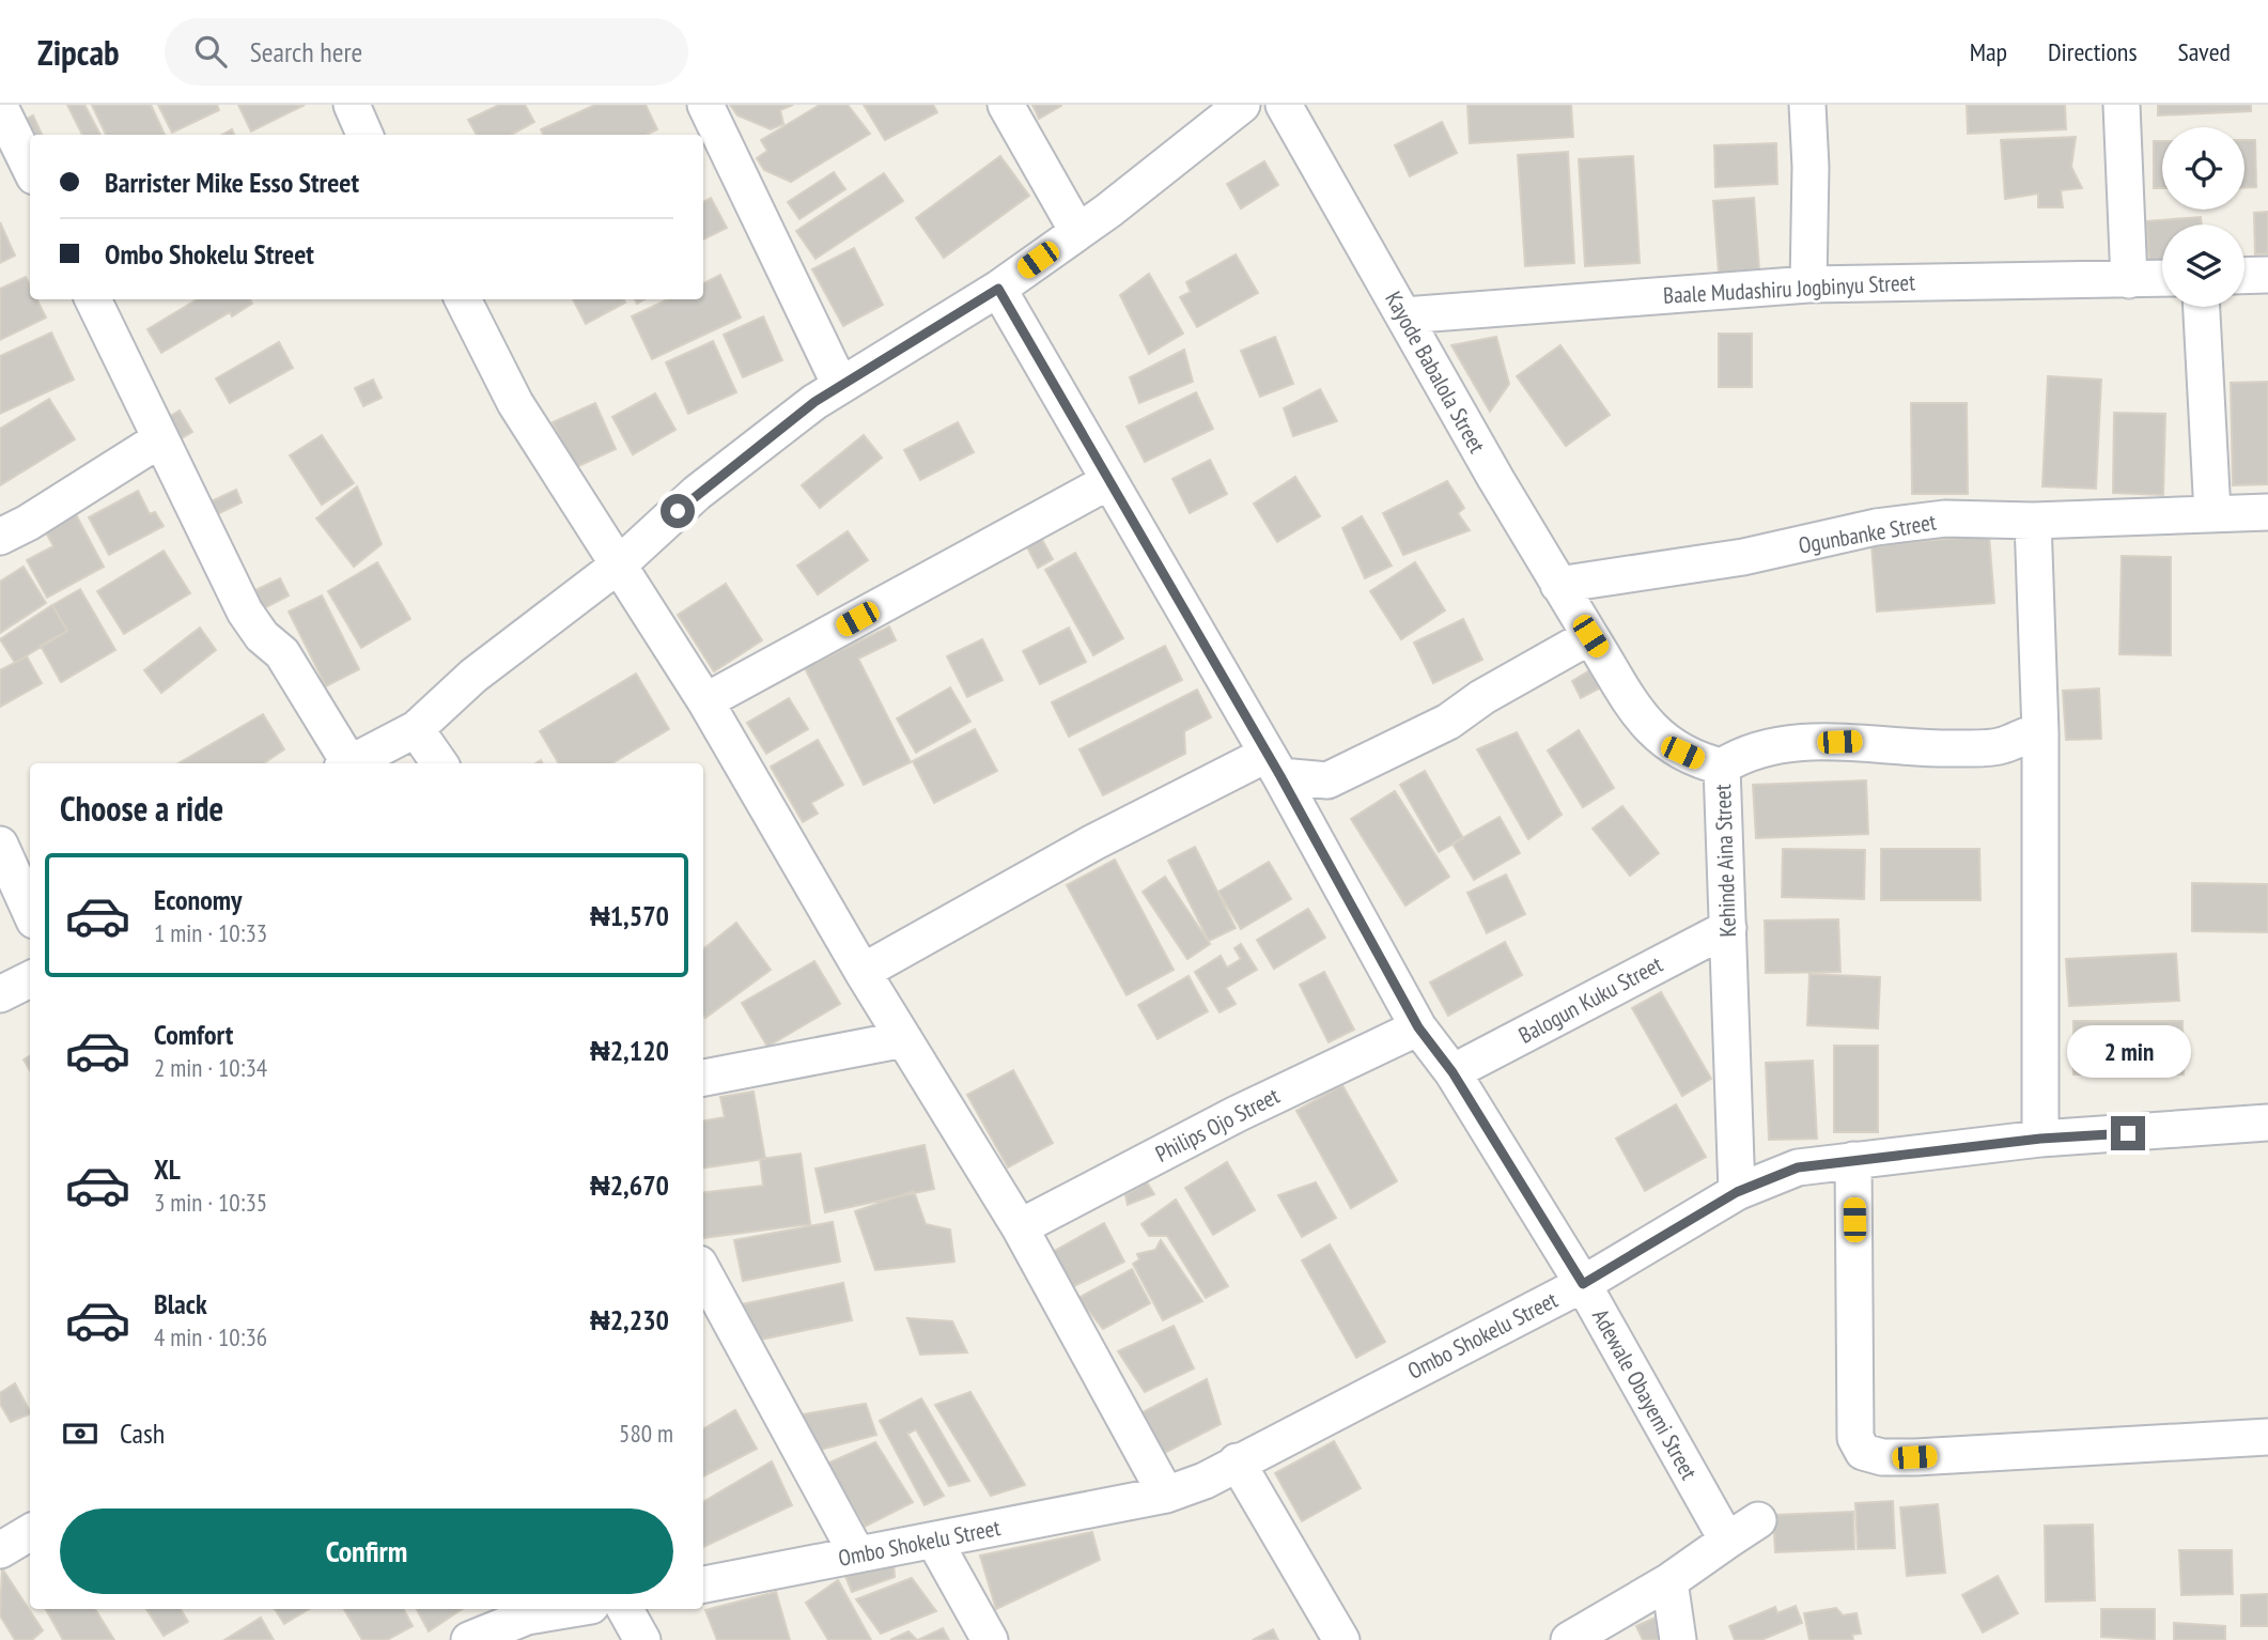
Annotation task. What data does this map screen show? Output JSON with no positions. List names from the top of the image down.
{
  "streets": {
    "street": [
      "Baale Mudashiru Jogbinyu Street",
      "Kayode Babalola Street",
      "Ogunbanke Street",
      "Kehinde Aina Street",
      "Balogun Kuku Street",
      "Philips Ojo Street",
      "Ombo Shokelu Street",
      "Adewale Obayemi Street"
    ]
  },
  "crossings": [
    ["Baale Mudashiru Jogbinyu Street", "Kayode Babalola Street"],
    ["Kayode Babalola Street", "Ogunbanke Street"],
    ["Kayode Babalola Street", "Kehinde Aina Street"],
    ["Kehinde Aina Street", "Balogun Kuku Street"],
    ["Kehinde Aina Street", "Ombo Shokelu Street"],
    ["Balogun Kuku Street", "Adewale Obayemi Street"],
    ["Philips Ojo Street", "Adewale Obayemi Street"],
    ["Ombo Shokelu Street", "Adewale Obayemi Street"]
  ],
  "page": {
    "header": "Zipcab",
    "search": "Search here",
    "nav": ["Map", "Directions", "Saved"],
    "banner": ["Barrister Mike Esso Street", "Ombo Shokelu Street"],
    "heading": "Choose a ride",
    "list": [
      {
        "name": "Economy",
        "note": "1 min · 10:33",
        "value": "₦1,570"
      },
      {
        "name": "Comfort",
        "note": "2 min · 10:34",
        "value": "₦2,120"
      },
      {
        "name": "XL",
        "note": "3 min · 10:35",
        "value": "₦2,670"
      },
      {
        "name": "Black",
        "note": "4 min · 10:36",
        "value": "₦2,230"
      }
    ],
    "bubble": "2 min",
    "pay": ["Cash", "580 m"],
    "buttons": "Confirm"
  }
}
